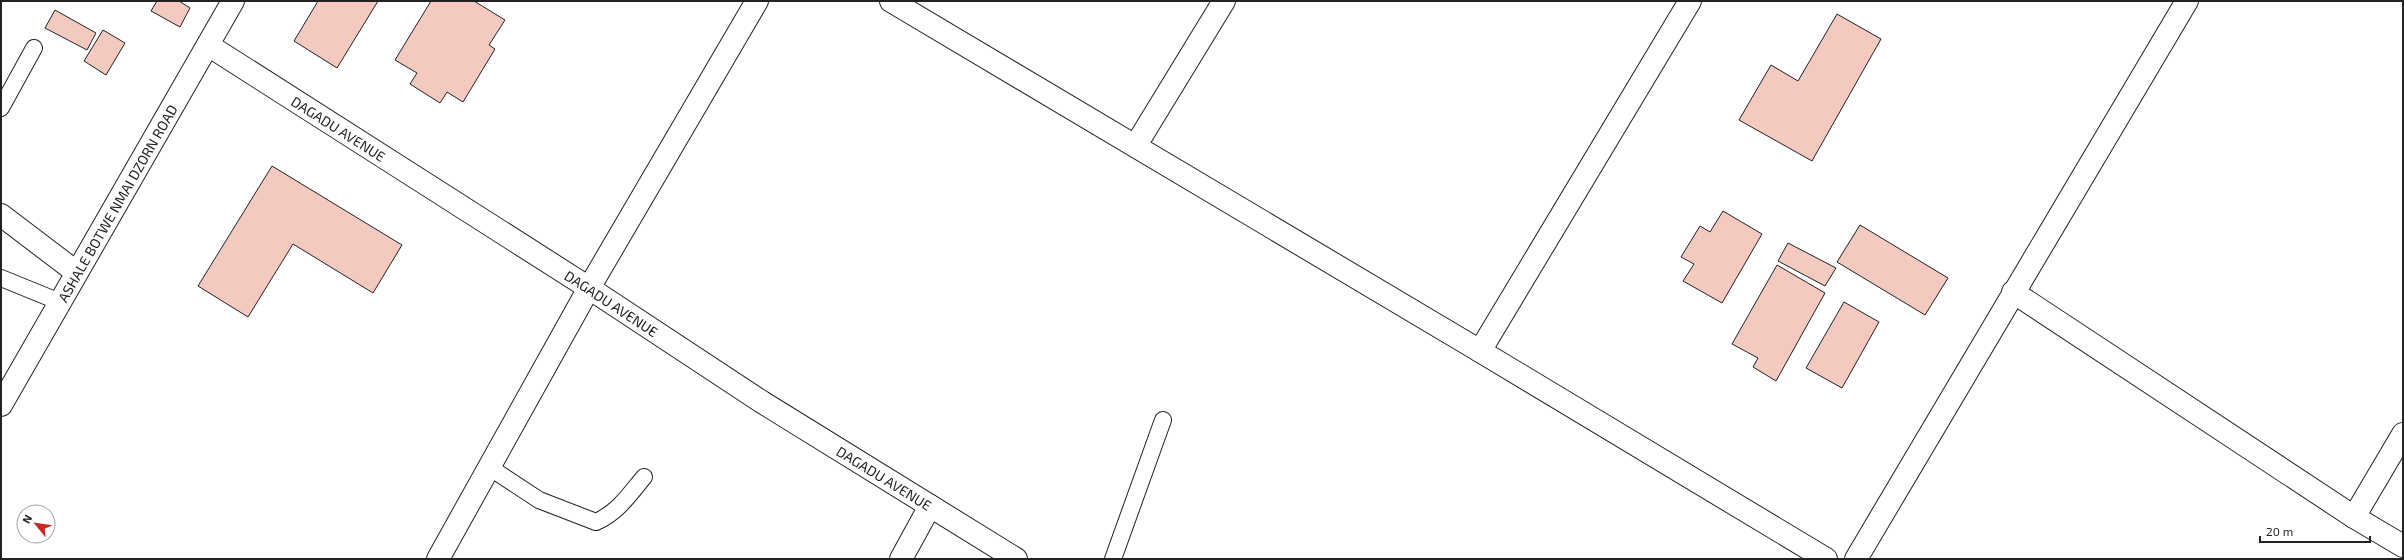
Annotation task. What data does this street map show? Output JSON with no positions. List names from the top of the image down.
{
  "streets": {
    "street": ["DAGADU AVENUE", "ASHALE BOTWE NMAI DZORN ROAD"]
  },
  "crossings": [
    ["DAGADU AVENUE", "ASHALE BOTWE NMAI DZORN ROAD"]
  ],
  "scale_bar": "20 m",
  "north": "top left"
}
